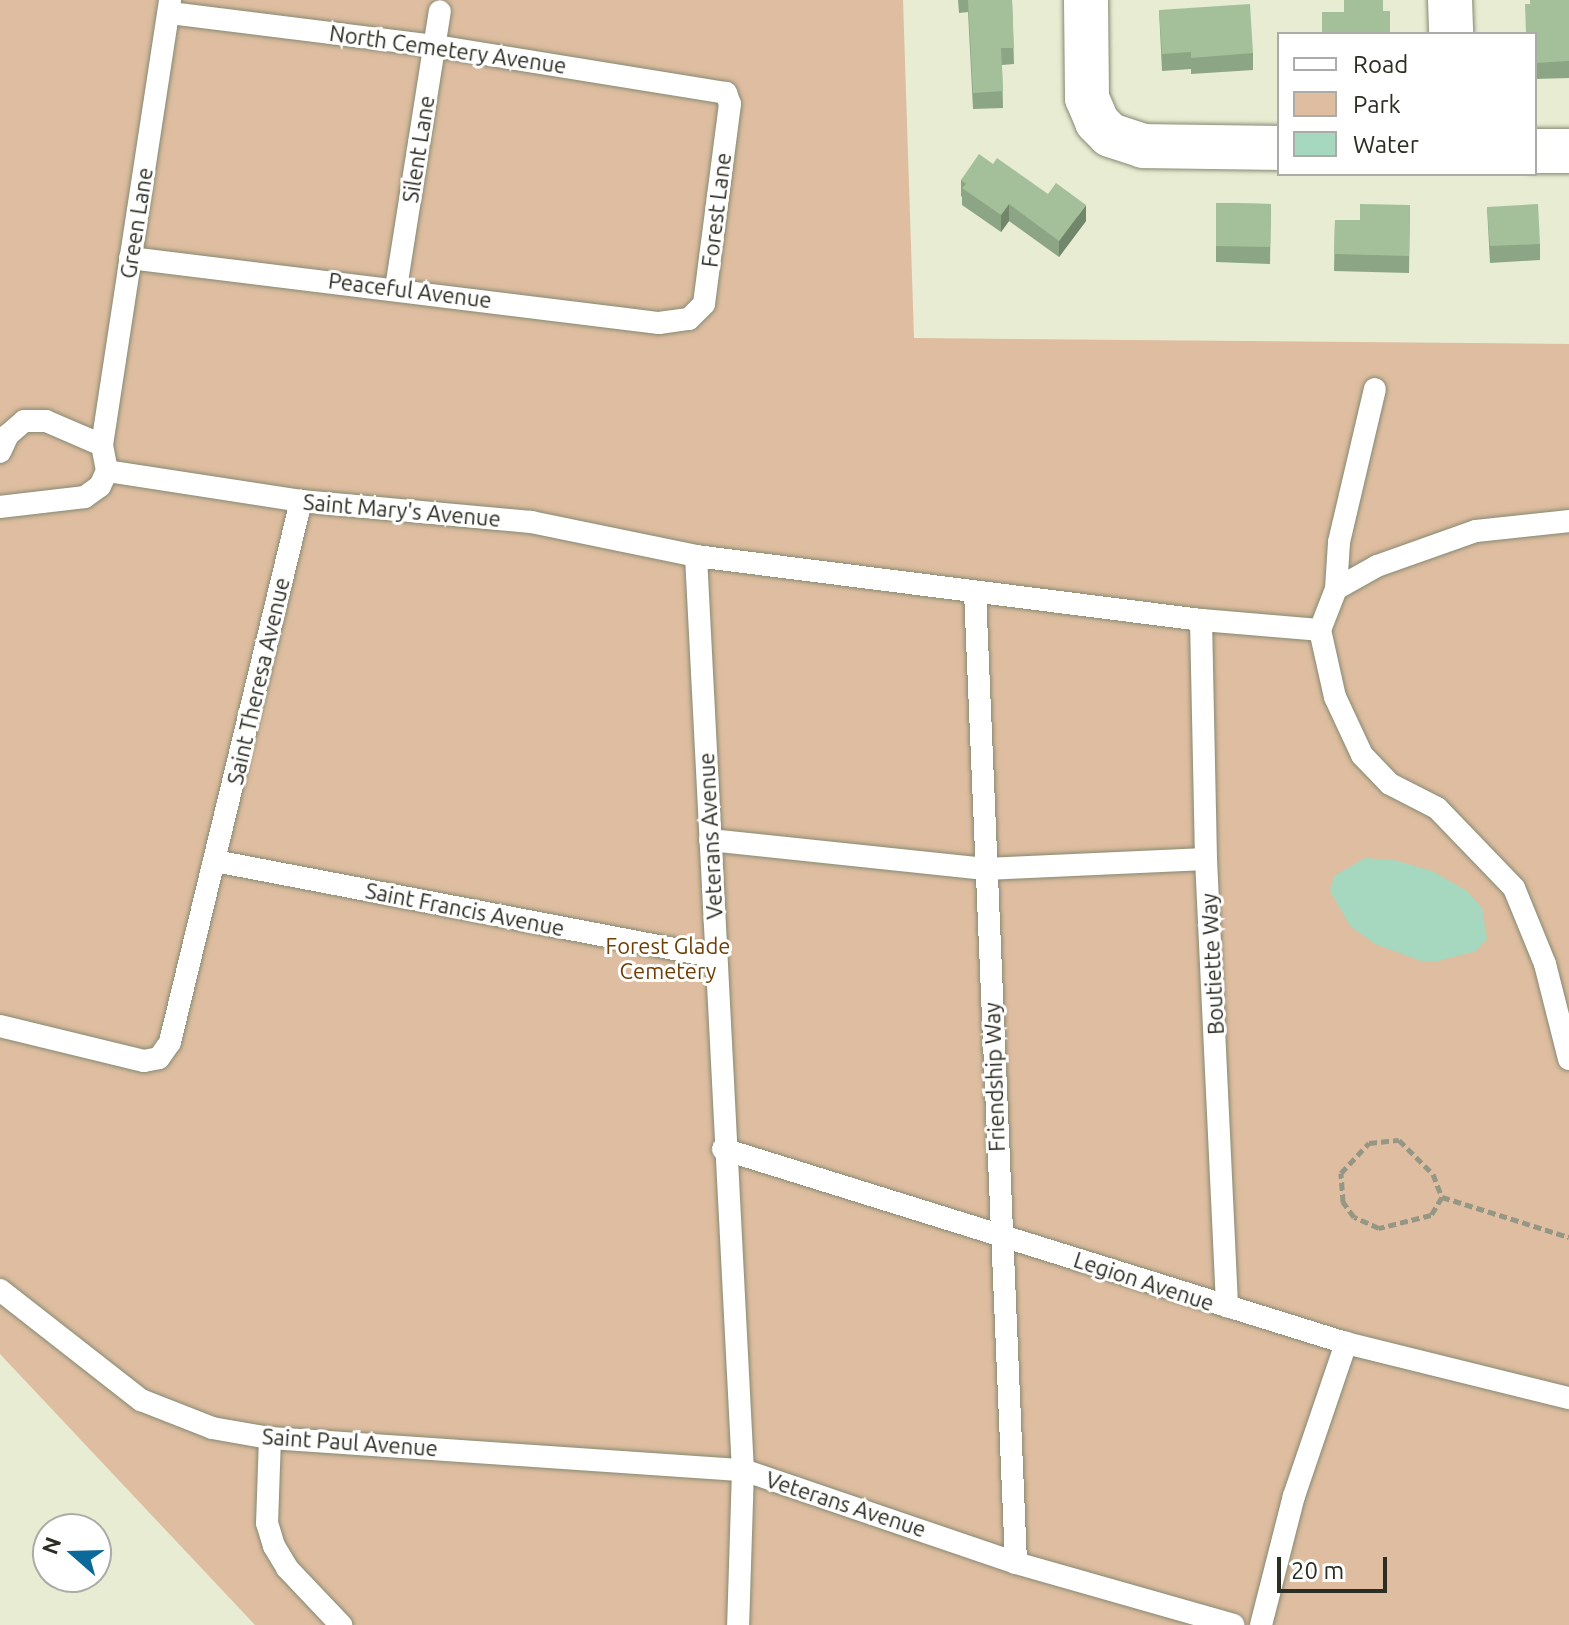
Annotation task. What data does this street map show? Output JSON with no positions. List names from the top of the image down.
{
  "streets": {
    "lane": [
      "North Cemetery Avenue",
      "Silent Lane",
      "Forest Lane",
      "Green Lane",
      "Peaceful Avenue",
      "Saint Mary's Avenue",
      "Saint Theresa Avenue",
      "Veterans Avenue",
      "Saint Francis Avenue",
      "Boutiette Way",
      "Friendship Way",
      "Legion Avenue",
      "Saint Paul Avenue"
    ]
  },
  "crossings": [
    ["North Cemetery Avenue", "Silent Lane"],
    ["North Cemetery Avenue", "Forest Lane"],
    ["North Cemetery Avenue", "Green Lane"],
    ["Silent Lane", "Peaceful Avenue"],
    ["Forest Lane", "Peaceful Avenue"],
    ["Green Lane", "Peaceful Avenue"],
    ["Saint Mary's Avenue", "Saint Theresa Avenue"],
    ["Saint Mary's Avenue", "Veterans Avenue"],
    ["Saint Theresa Avenue", "Saint Francis Avenue"],
    ["Veterans Avenue", "Saint Francis Avenue"],
    ["Veterans Avenue", "Friendship Way"],
    ["Veterans Avenue", "Legion Avenue"],
    ["Veterans Avenue", "Saint Paul Avenue"],
    ["Boutiette Way", "Legion Avenue"],
    ["Friendship Way", "Legion Avenue"]
  ],
  "parks": ["Forest Glade Cemetery"],
  "legend": ["Road", "Park", "Water"],
  "scale_bar": "20 m",
  "north": "left"
}
